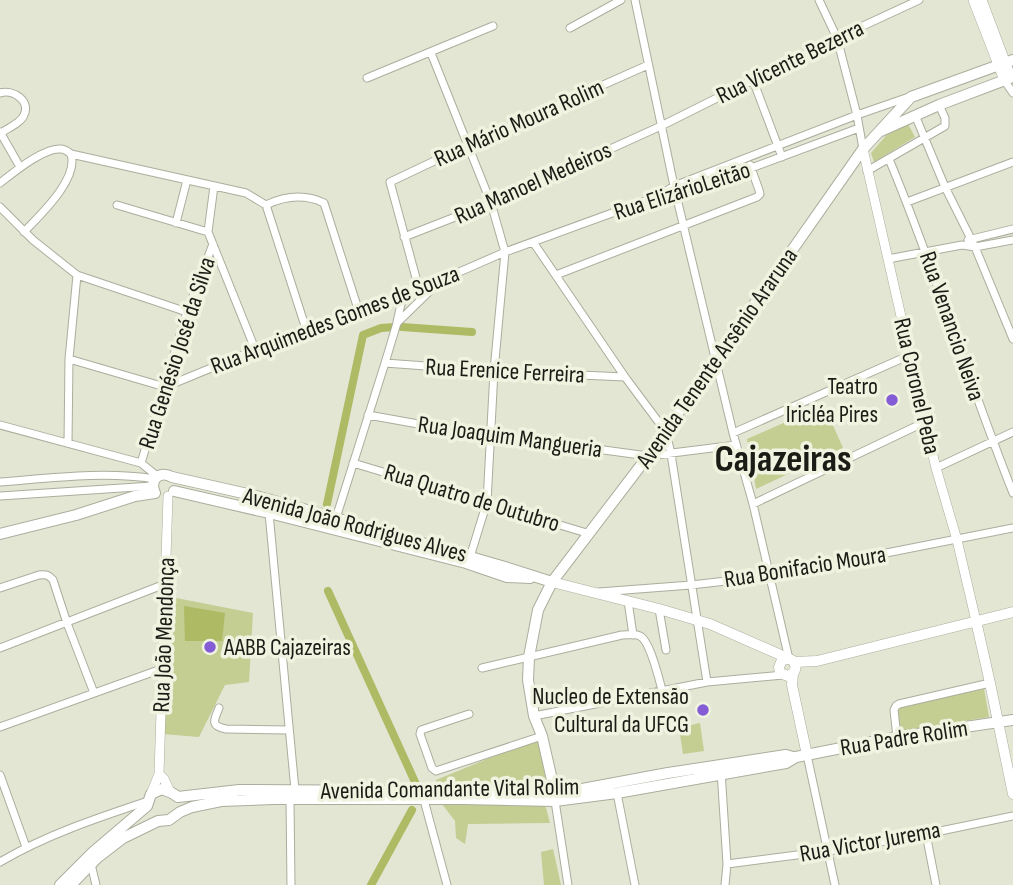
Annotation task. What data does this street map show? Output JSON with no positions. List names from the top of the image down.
{
  "streets": {
    "main road": [
      "Avenida Tenente Arsênio Araruna",
      "Avenida João Rodrigues Alves",
      "Rua Padre Rolim",
      "Avenida Comandante Vital Rolim"
    ],
    "street": [
      "Rua Vicente Bezerra",
      "Rua Mário Moura Rolim",
      "Rua Manoel Medeiros",
      "Rua ElizárioLeitão",
      "Rua Arquimedes Gomes de Souza",
      "Rua Venancio Neiva",
      "Rua Genésio José da Silva",
      "Rua Erenice Ferreira",
      "Rua Coronel Peba",
      "Rua Joaquim Mangueria",
      "Rua Quatro de Outubro",
      "Rua Bonifacio Moura",
      "Rua João Mendonça",
      "Rua Victor Jurema"
    ]
  },
  "crossings": [
    ["Rua Vicente Bezerra", "Rua Manoel Medeiros"],
    ["Rua Mário Moura Rolim", "Rua Manoel Medeiros"],
    ["Rua ElizárioLeitão", "Rua Arquimedes Gomes de Souza"],
    ["Rua Arquimedes Gomes de Souza", "Rua Genésio José da Silva"],
    ["Avenida Tenente Arsênio Araruna", "Rua Coronel Peba"],
    ["Avenida Tenente Arsênio Araruna", "Rua Joaquim Mangueria"],
    ["Avenida Tenente Arsênio Araruna", "Rua Quatro de Outubro"],
    ["Avenida Tenente Arsênio Araruna", "Avenida João Rodrigues Alves"],
    ["Avenida Tenente Arsênio Araruna", "Avenida Comandante Vital Rolim"],
    ["Rua Coronel Peba", "Rua Bonifacio Moura"],
    ["Avenida João Rodrigues Alves", "Rua Bonifacio Moura"],
    ["Avenida João Rodrigues Alves", "Rua João Mendonça"],
    ["Rua João Mendonça", "Avenida Comandante Vital Rolim"],
    ["Rua Padre Rolim", "Avenida Comandante Vital Rolim"]
  ],
  "districts": ["Cajazeiras"],
  "places": ["Teatro Iricléa Pires", "AABB Cajazeiras", "Nucleo de Extensão Cultural da UFCG"]
}
